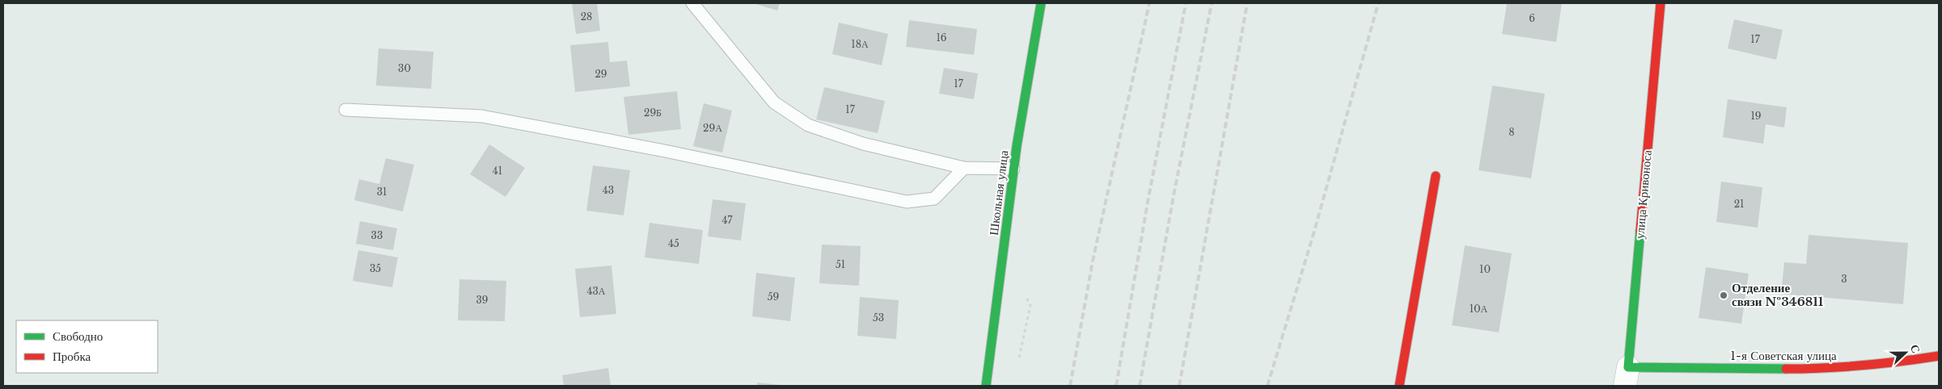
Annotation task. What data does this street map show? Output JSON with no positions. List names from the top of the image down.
{
  "streets": {
    "street": ["Школьная улица", "улица Кривоноса", "1-я Советская улица"]
  },
  "crossings": [
    ["улица Кривоноса", "1-я Советская улица"]
  ],
  "places": ["Отделение связи №346811"],
  "house_numbers": [
    "28",
    "6",
    "16",
    "17",
    "18А",
    "30",
    "29",
    "17",
    "17",
    "29Б",
    "19",
    "29А",
    "8",
    "41",
    "43",
    "31",
    "21",
    "47",
    "33",
    "45",
    "51",
    "35",
    "10",
    "3",
    "43А",
    "59",
    "39",
    "10А",
    "53"
  ],
  "legend": ["Свободно", "Пробка"],
  "north": "right"
}
